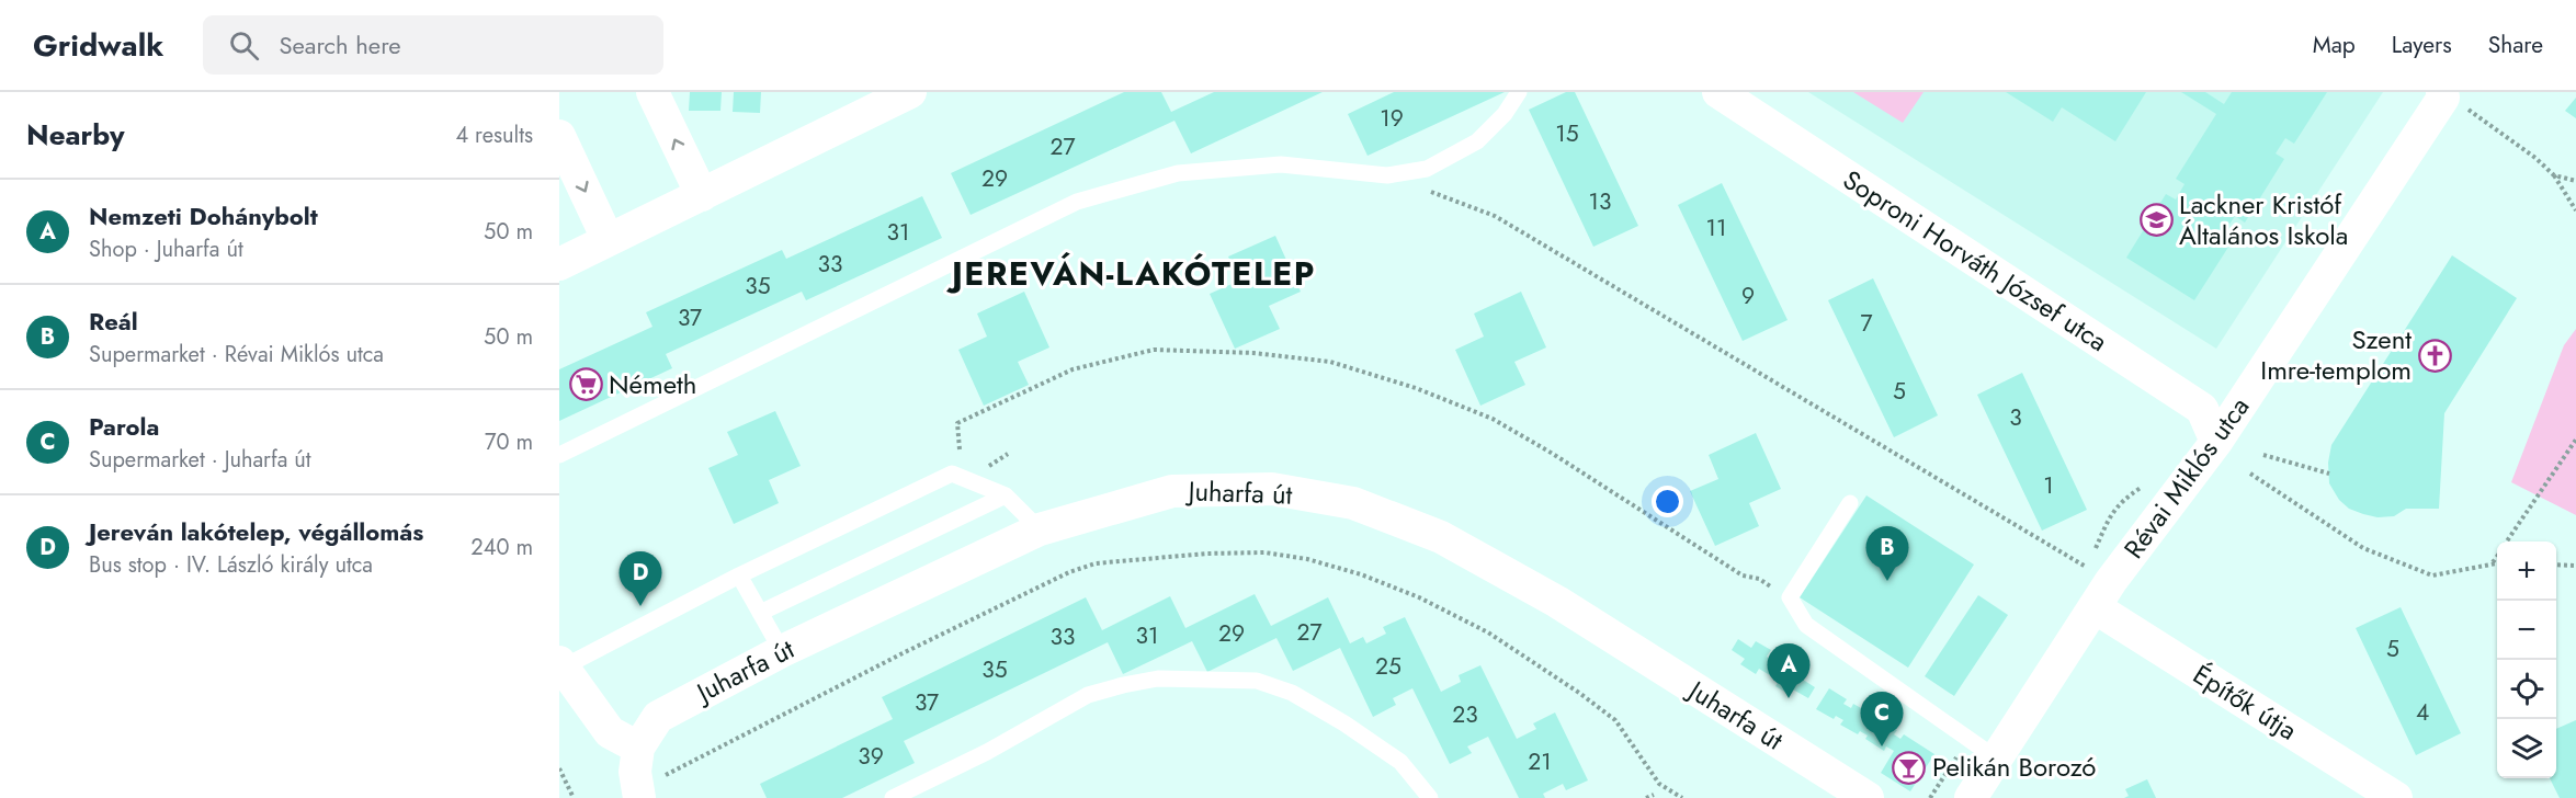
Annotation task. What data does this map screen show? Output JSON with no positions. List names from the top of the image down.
{
  "streets": {
    "street": [
      "Soproni Horváth József utca",
      "Révai Miklós utca",
      "Juharfa út",
      "Építők útja"
    ]
  },
  "crossings": [
    ["Soproni Horváth József utca", "Révai Miklós utca"],
    ["Révai Miklós utca", "Építők útja"]
  ],
  "districts": ["JEREVÁN-LAKÓTELEP"],
  "places": {
    "school or university": ["Lackner Kristóf Általános Iskola"],
    "church": ["Szent Imre-templom"],
    "supermarket": ["Németh"],
    "bar": ["Pelikán Borozó"]
  },
  "house_numbers": [
    "19",
    "15",
    "27",
    "29",
    "13",
    "11",
    "31",
    "33",
    "35",
    "9",
    "37",
    "7",
    "5",
    "3",
    "1",
    "27",
    "29",
    "31",
    "33",
    "5",
    "25",
    "35",
    "37",
    "4",
    "23",
    "39",
    "21"
  ],
  "page": {
    "header": "Gridwalk",
    "search": "Search here",
    "nav": ["Map", "Layers", "Share"],
    "heading": ["Nearby", "4 results"],
    "list": [
      {
        "mark": "A",
        "name": "Nemzeti Dohánybolt",
        "note": "Shop · Juharfa út",
        "value": "50 m"
      },
      {
        "mark": "B",
        "name": "Reál",
        "note": "Supermarket · Révai Miklós utca",
        "value": "50 m"
      },
      {
        "mark": "C",
        "name": "Parola",
        "note": "Supermarket · Juharfa út",
        "value": "70 m"
      },
      {
        "mark": "D",
        "name": "Jereván lakótelep, végállomás",
        "note": "Bus stop · IV. László király utca",
        "value": "240 m"
      }
    ],
    "pins": [
      "B",
      "D",
      "A",
      "C"
    ],
    "map_buttons": ["+", "−"]
  }
}
